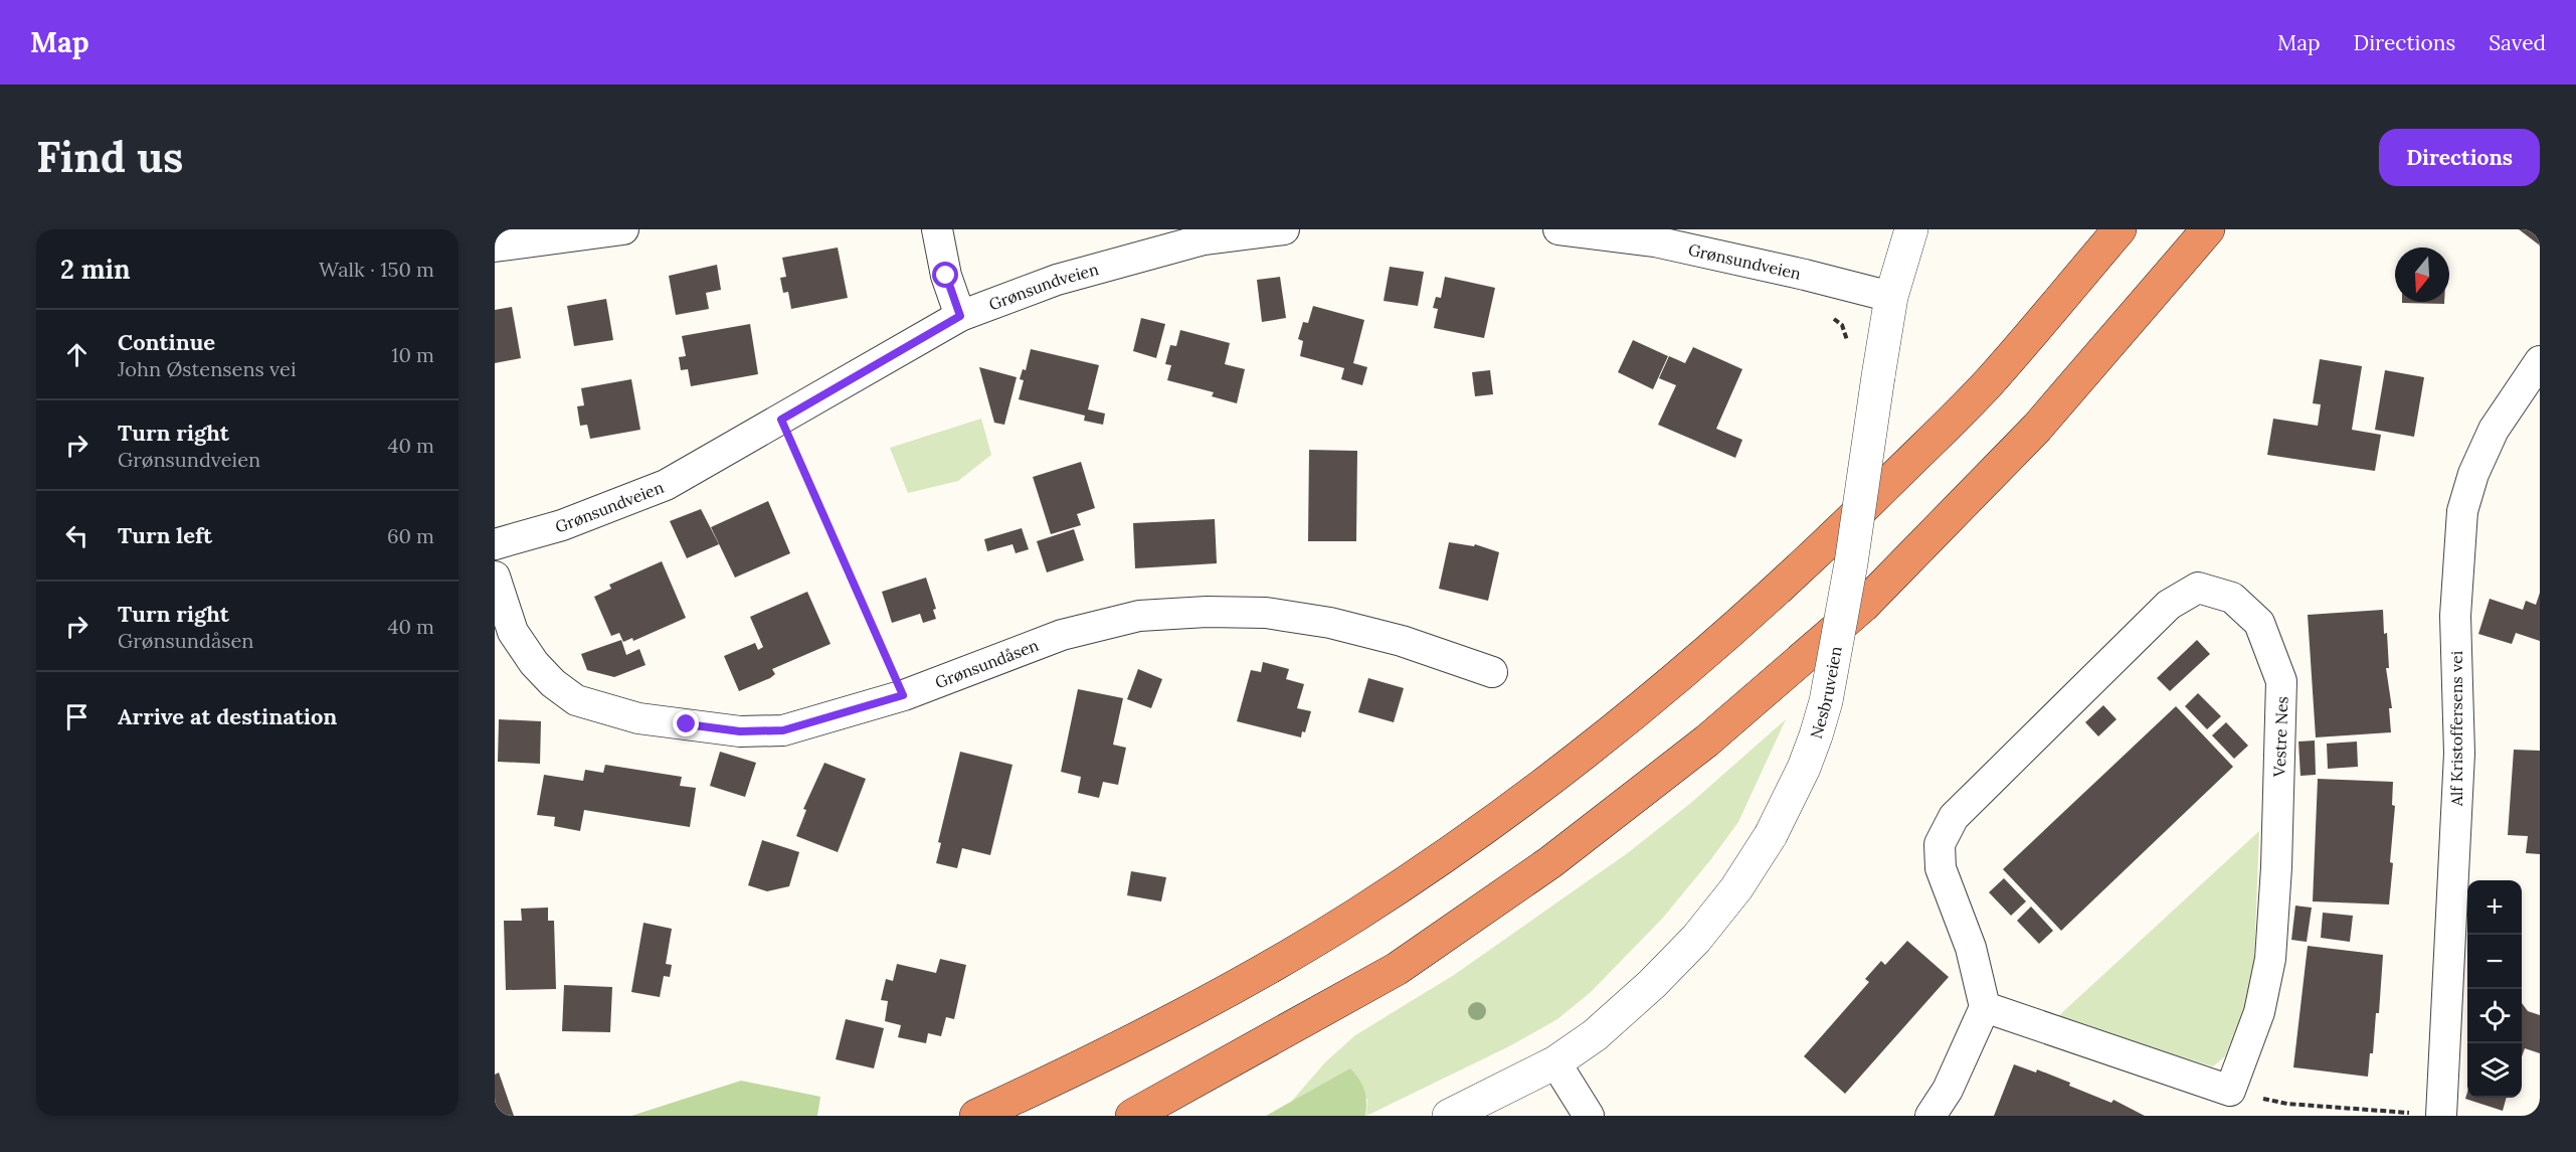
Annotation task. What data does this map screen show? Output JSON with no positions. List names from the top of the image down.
{
  "streets": {
    "street": [
      "Grønsundveien",
      "Grønsundåsen",
      "Nesbruveien",
      "Alf Kristoffersens vei",
      "Vestre Nes"
    ]
  },
  "crossings": [
    ["Grønsundveien", "Nesbruveien"]
  ],
  "north": "bottom",
  "page": {
    "header": "Map",
    "nav": ["Map", "Directions", "Saved"],
    "buttons": "Directions",
    "title": "Find us",
    "heading": ["2 min", "Walk · 150 m"],
    "list": [
      ["Continue", "John Østensens vei", "10 m"],
      ["Turn right", "Grønsundveien", "40 m"],
      ["Turn left", "60 m"],
      ["Turn right", "Grønsundåsen", "40 m"],
      "Arrive at destination"
    ],
    "map_buttons": ["+", "−"]
  }
}
